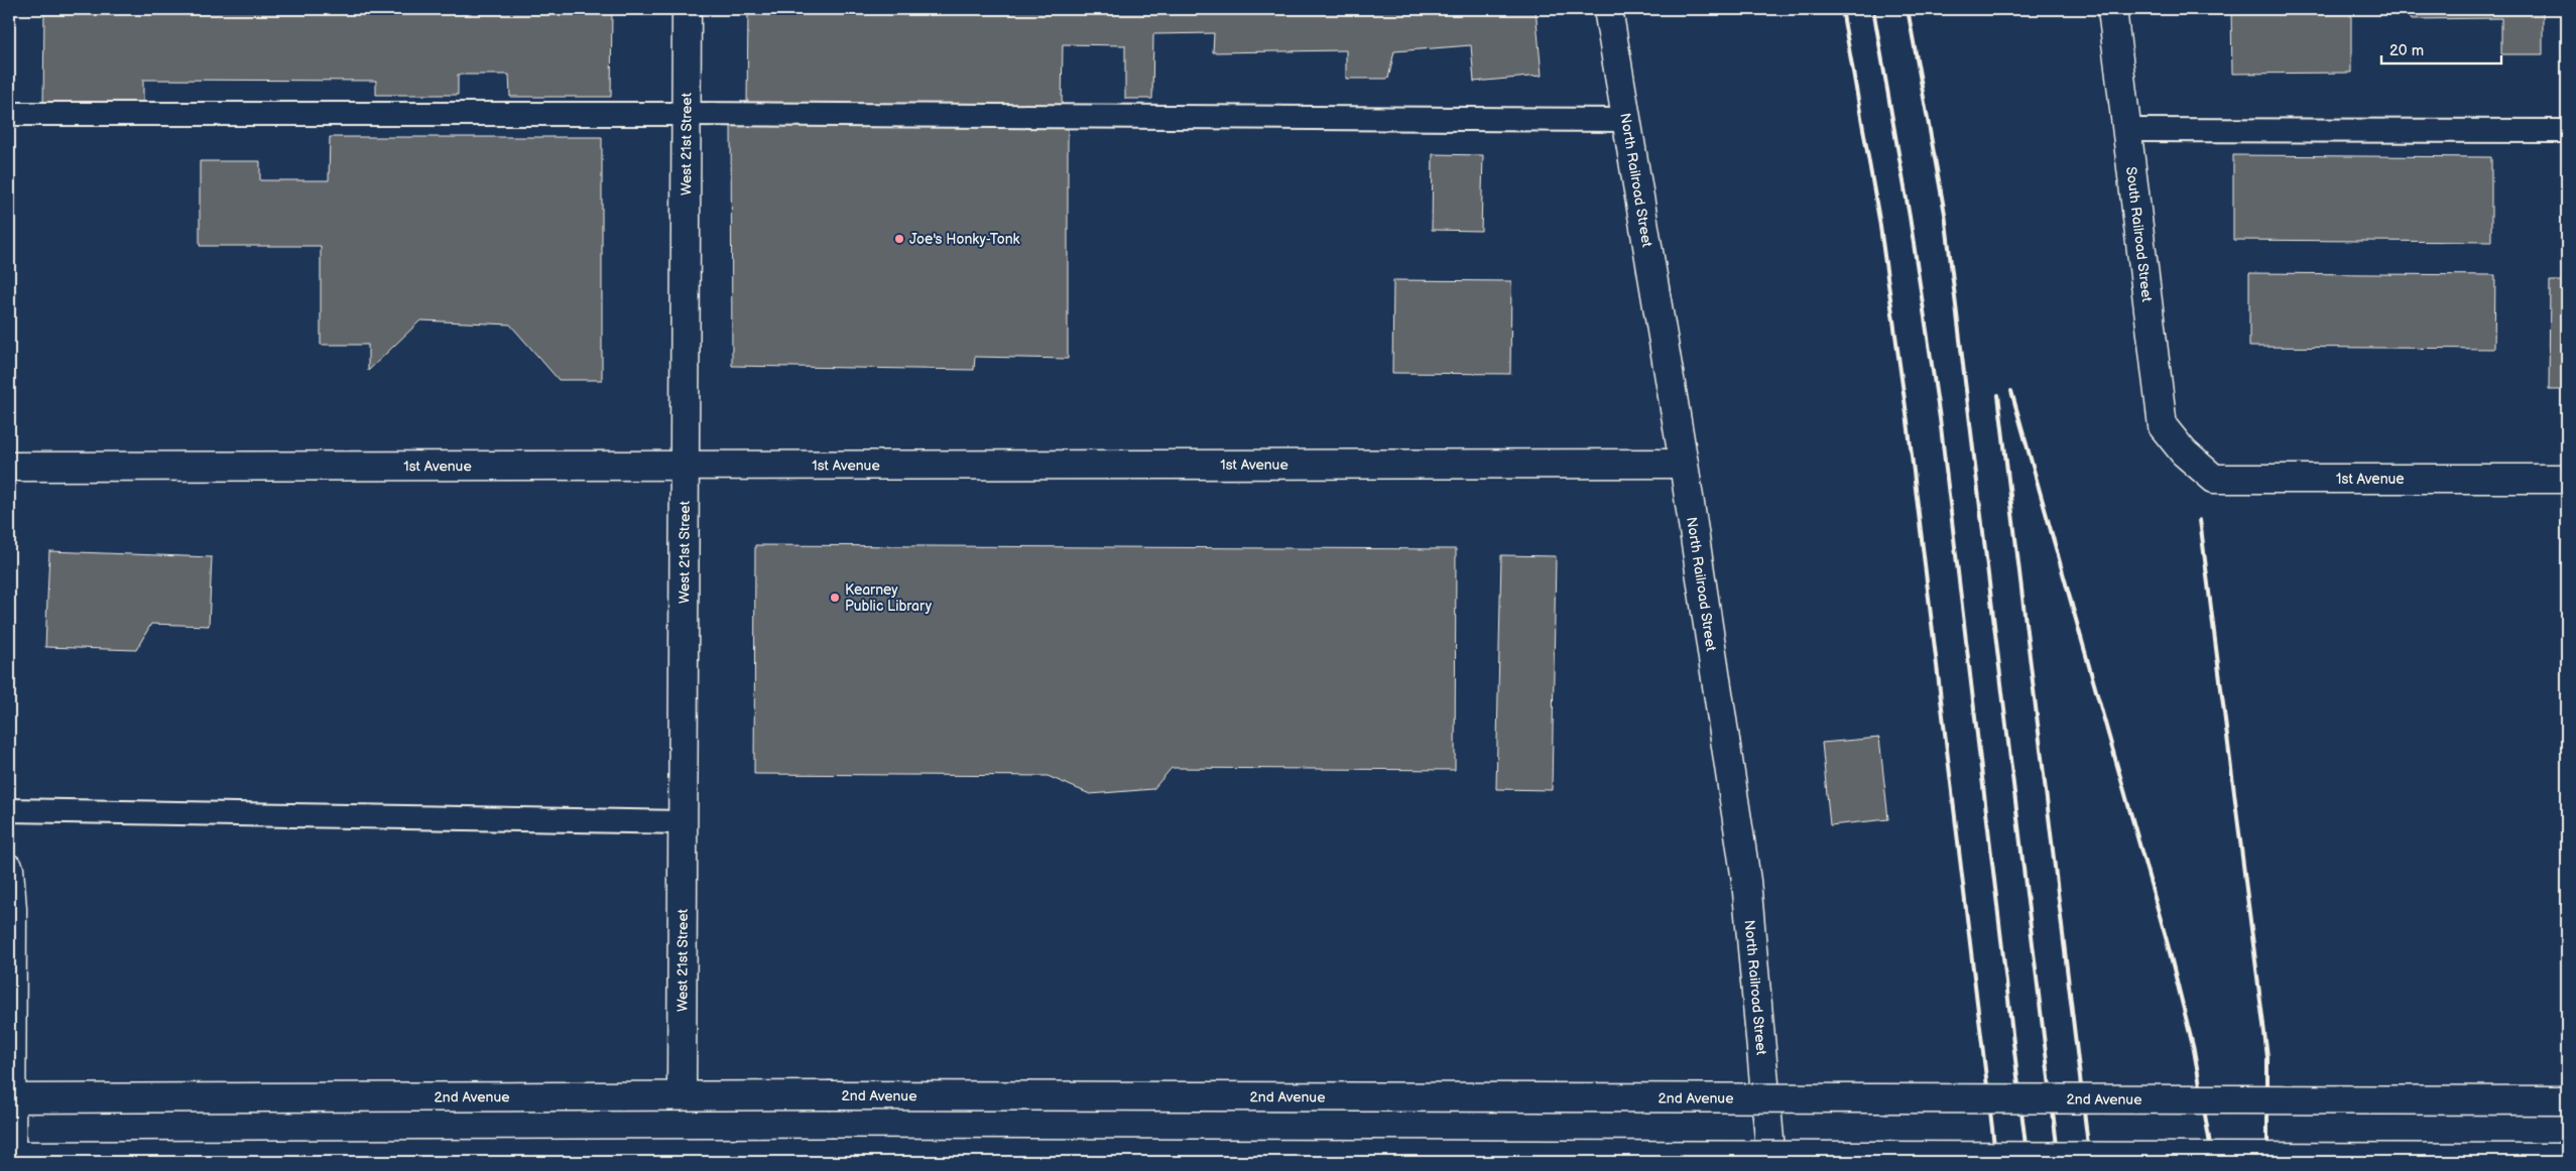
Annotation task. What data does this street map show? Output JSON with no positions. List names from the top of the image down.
{
  "streets": {
    "main road": [
      "West 21st Street",
      "North Railroad Street",
      "South Railroad Street",
      "1st Avenue",
      "2nd Avenue"
    ]
  },
  "crossings": [
    ["West 21st Street", "1st Avenue"],
    ["West 21st Street", "2nd Avenue"],
    ["North Railroad Street", "1st Avenue"],
    ["South Railroad Street", "1st Avenue"]
  ],
  "places": ["Joe's Honky-Tonk", "Kearney Public Library"],
  "scale_bar": "20 m"
}
